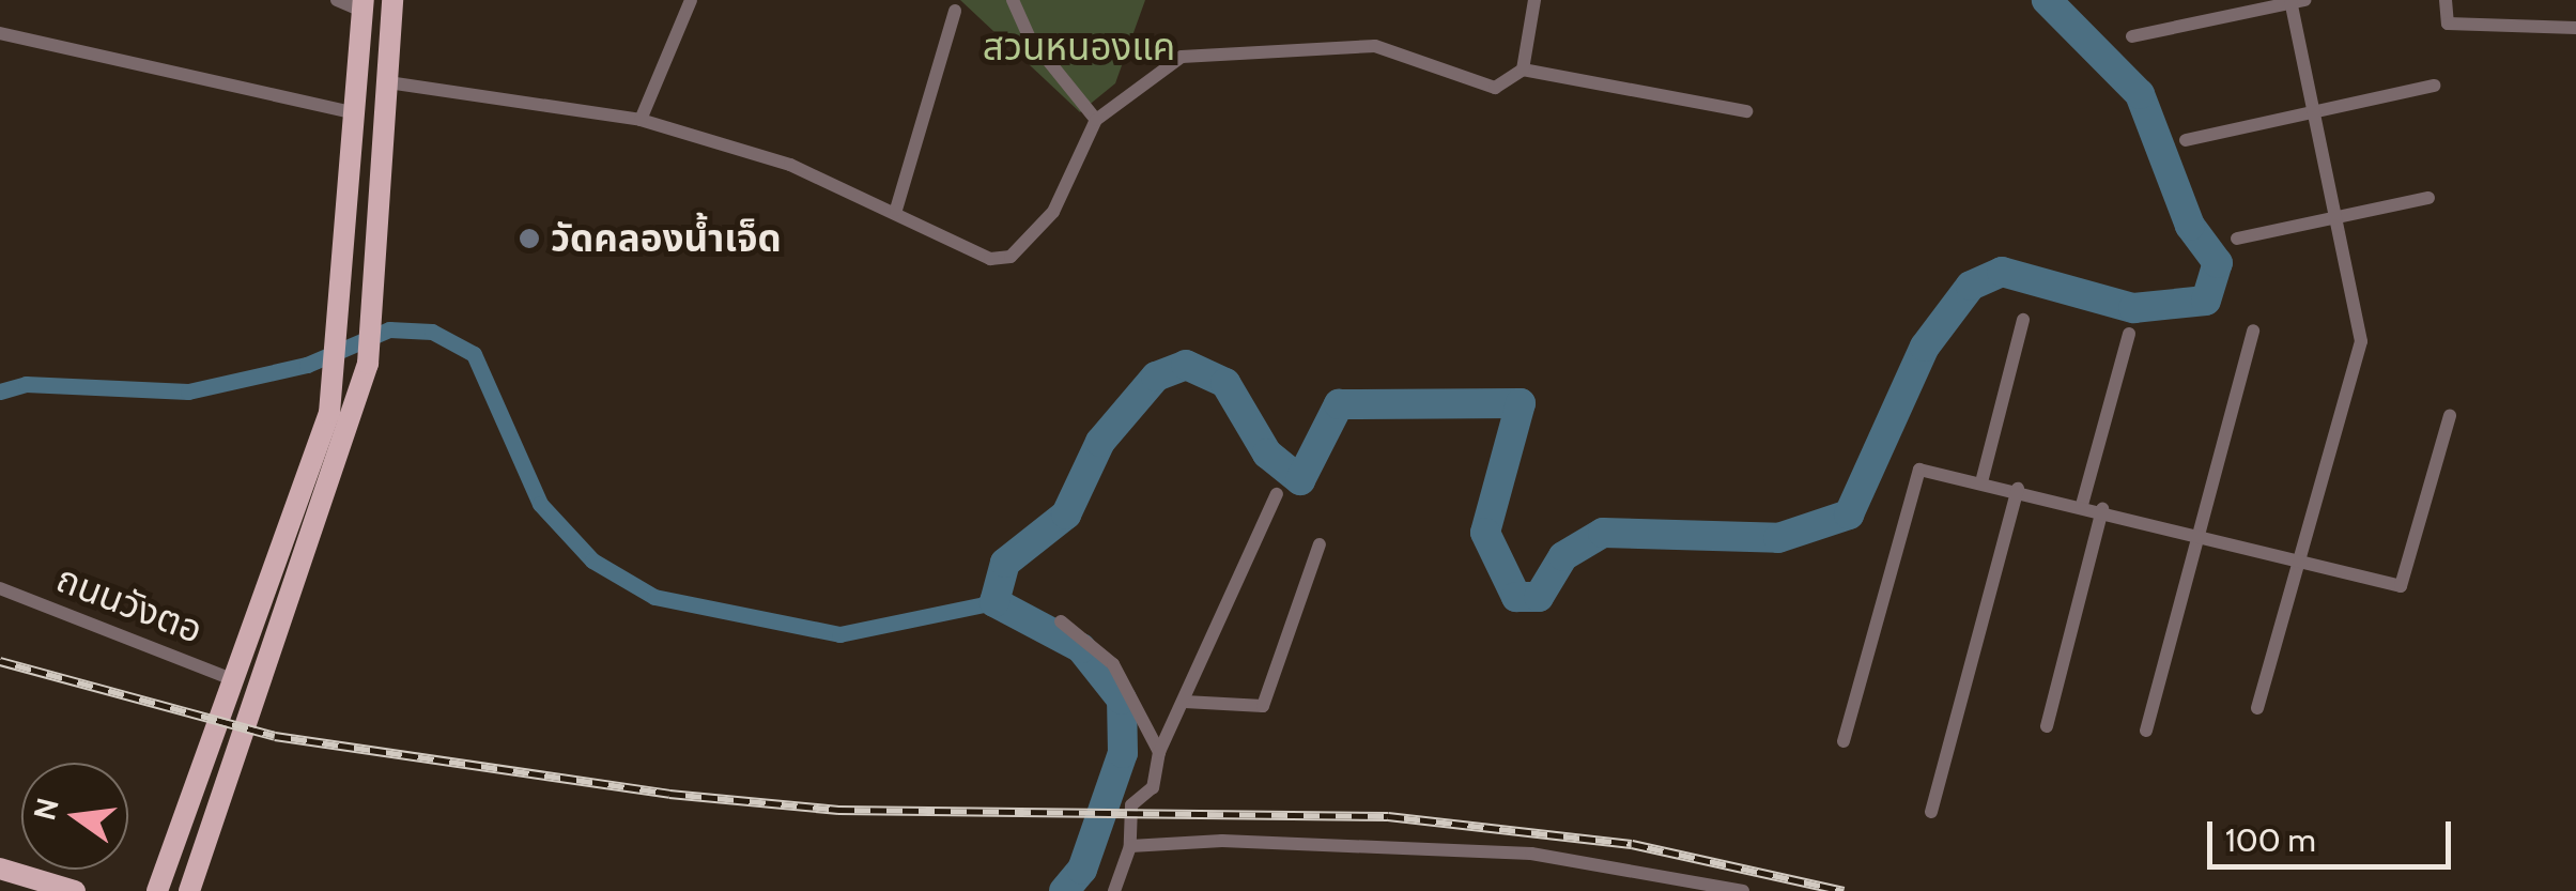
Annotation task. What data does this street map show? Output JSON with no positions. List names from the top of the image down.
{
  "streets": {
    "street": ["ถนนวังตอ"]
  },
  "parks": ["สวนหนองแค"],
  "places": ["วัดคลองน้ำเจ็ด"],
  "scale_bar": "100 m",
  "north": "left"
}
